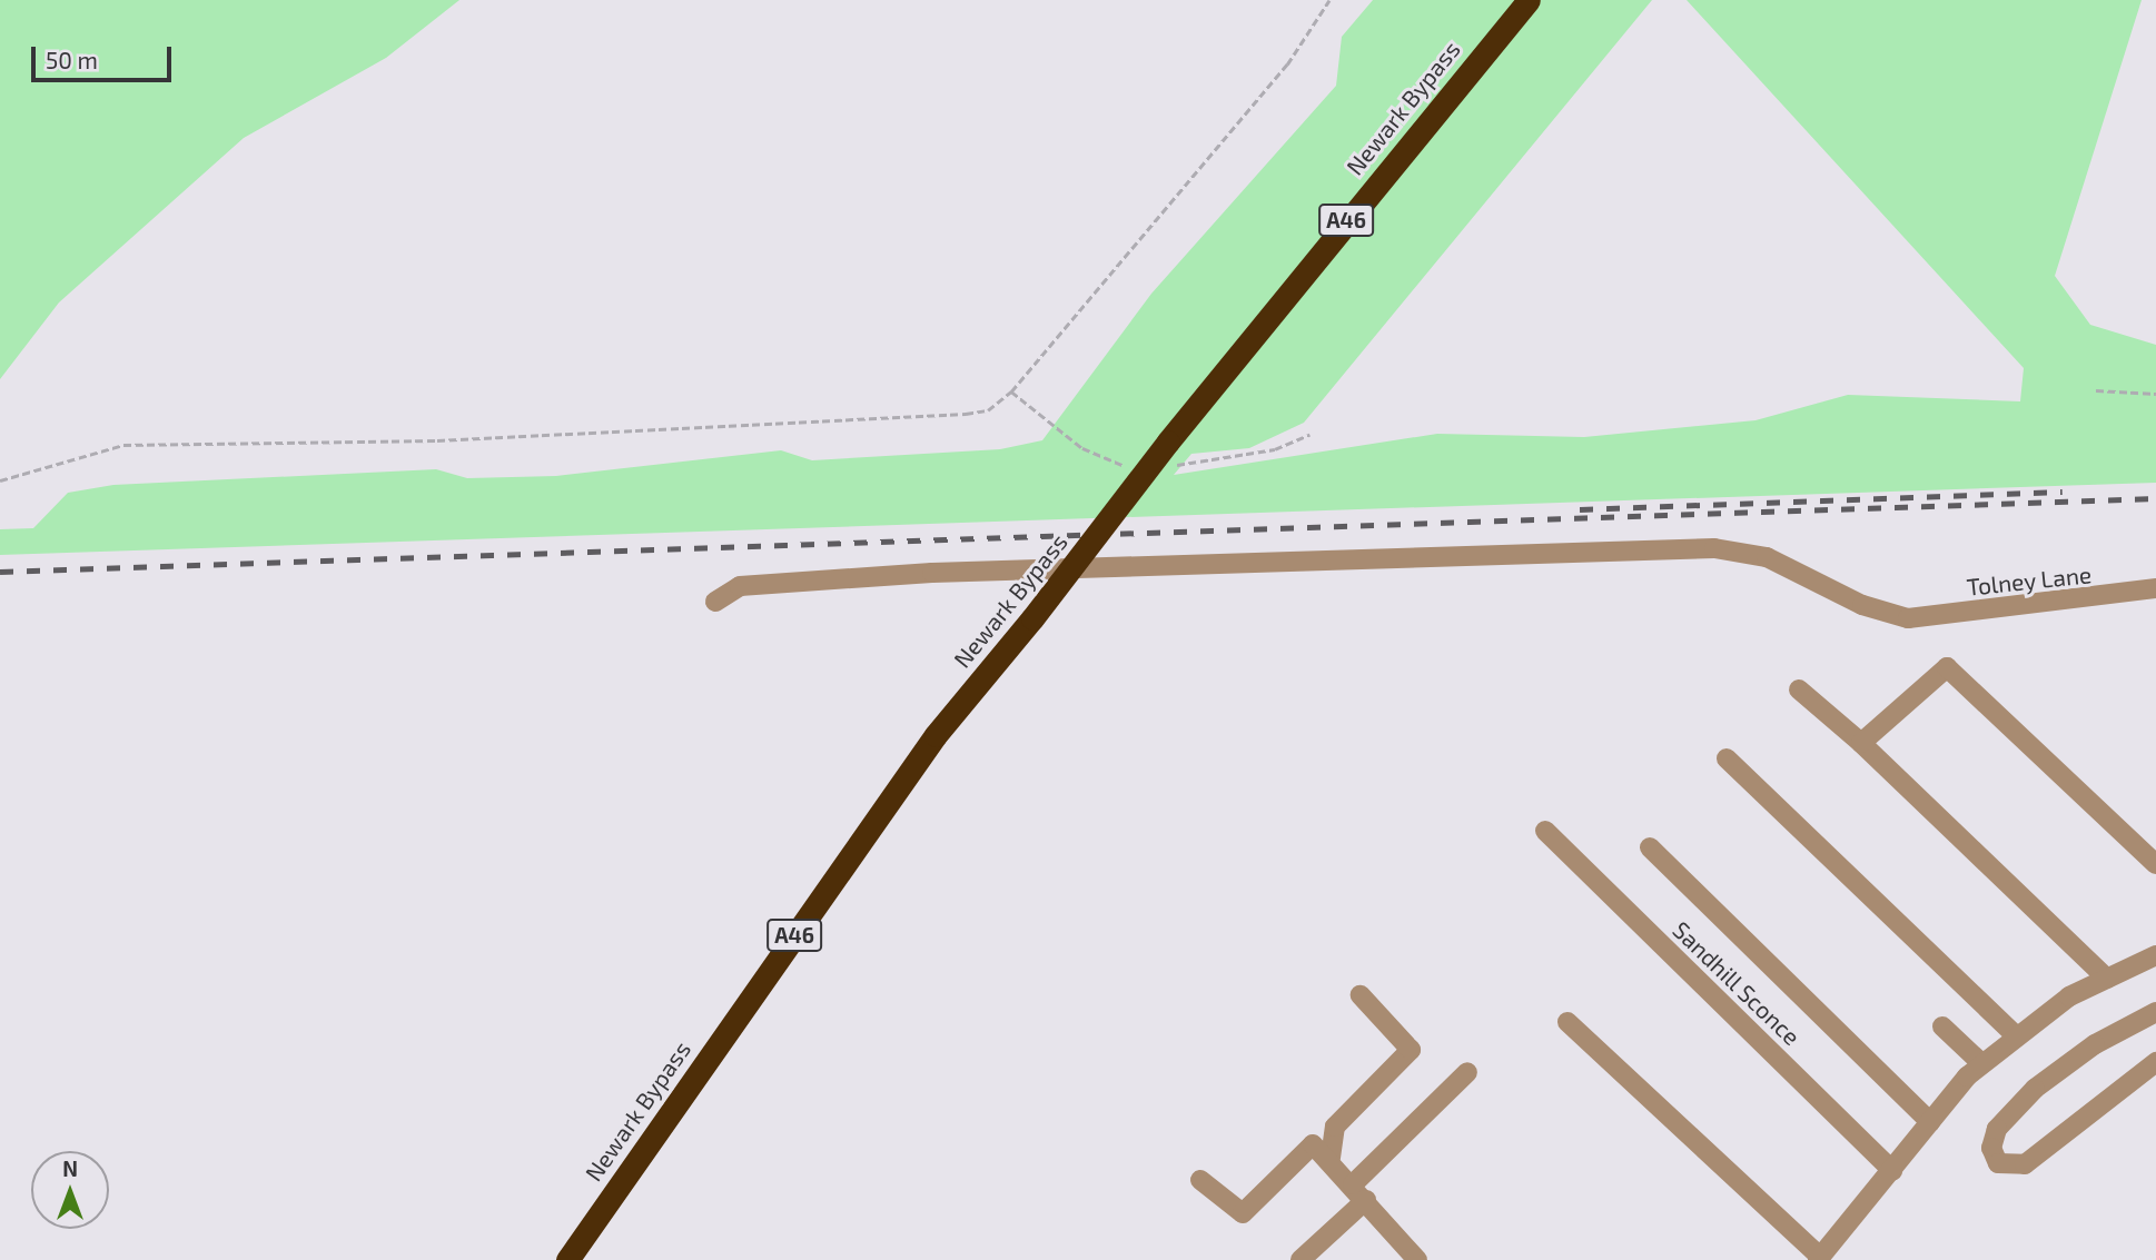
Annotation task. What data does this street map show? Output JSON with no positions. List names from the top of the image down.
{
  "streets": {
    "highway": ["Newark Bypass", "A46"],
    "street": ["Tolney Lane", "Sandhill Sconce"]
  },
  "scale_bar": "50 m",
  "north": "top"
}
